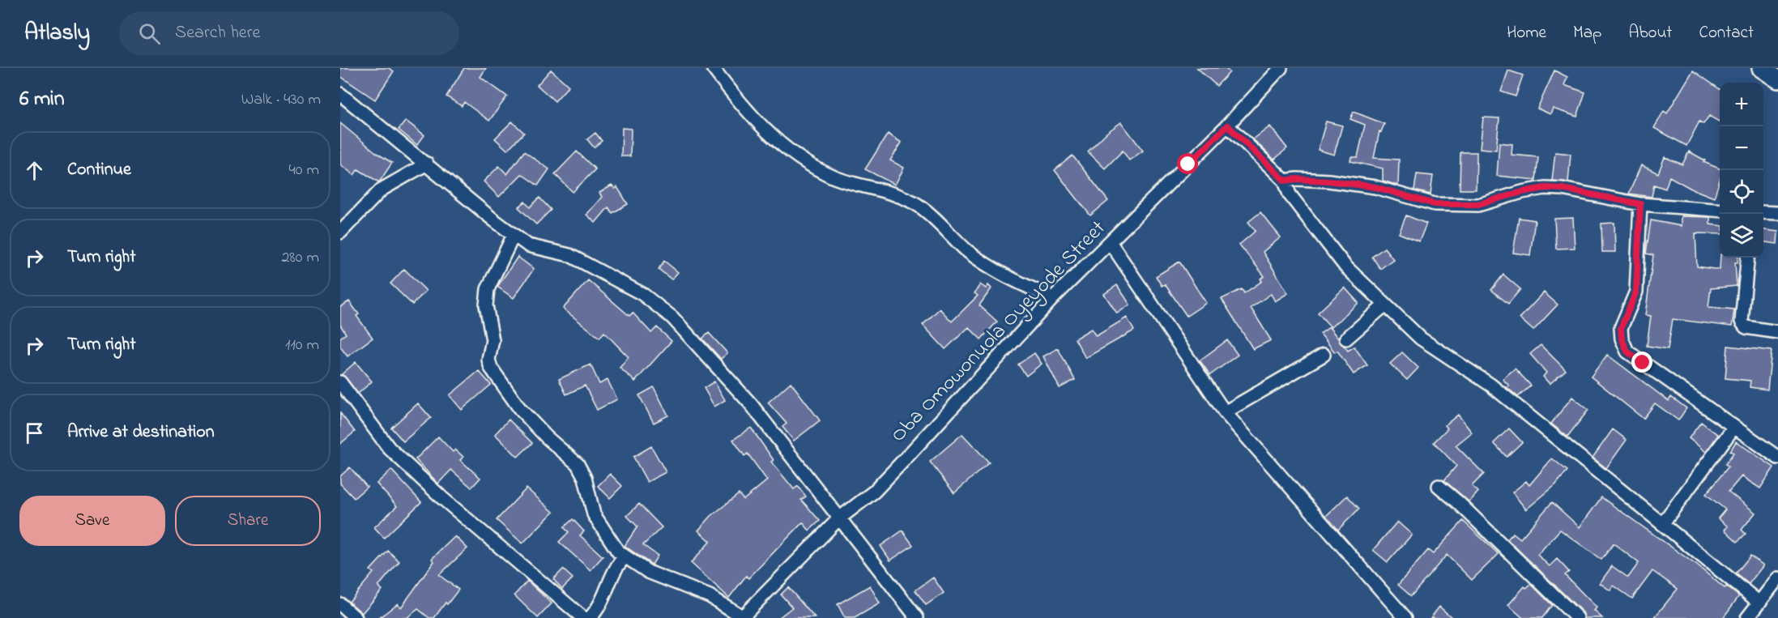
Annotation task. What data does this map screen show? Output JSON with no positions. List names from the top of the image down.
{
  "streets": {
    "street": ["Oba Omowonuola Oyeyode Street"]
  },
  "page": {
    "header": "Atlasly",
    "search": "Search here",
    "nav": [
      "Home",
      "Map",
      "About",
      "Contact"
    ],
    "heading": ["6 min", "Walk · 430 m"],
    "map_buttons": ["+", "−"],
    "list": [
      ["Continue", "40 m"],
      ["Turn right", "280 m"],
      ["Turn right", "110 m"],
      "Arrive at destination"
    ],
    "buttons": ["Save", "Share"]
  }
}
